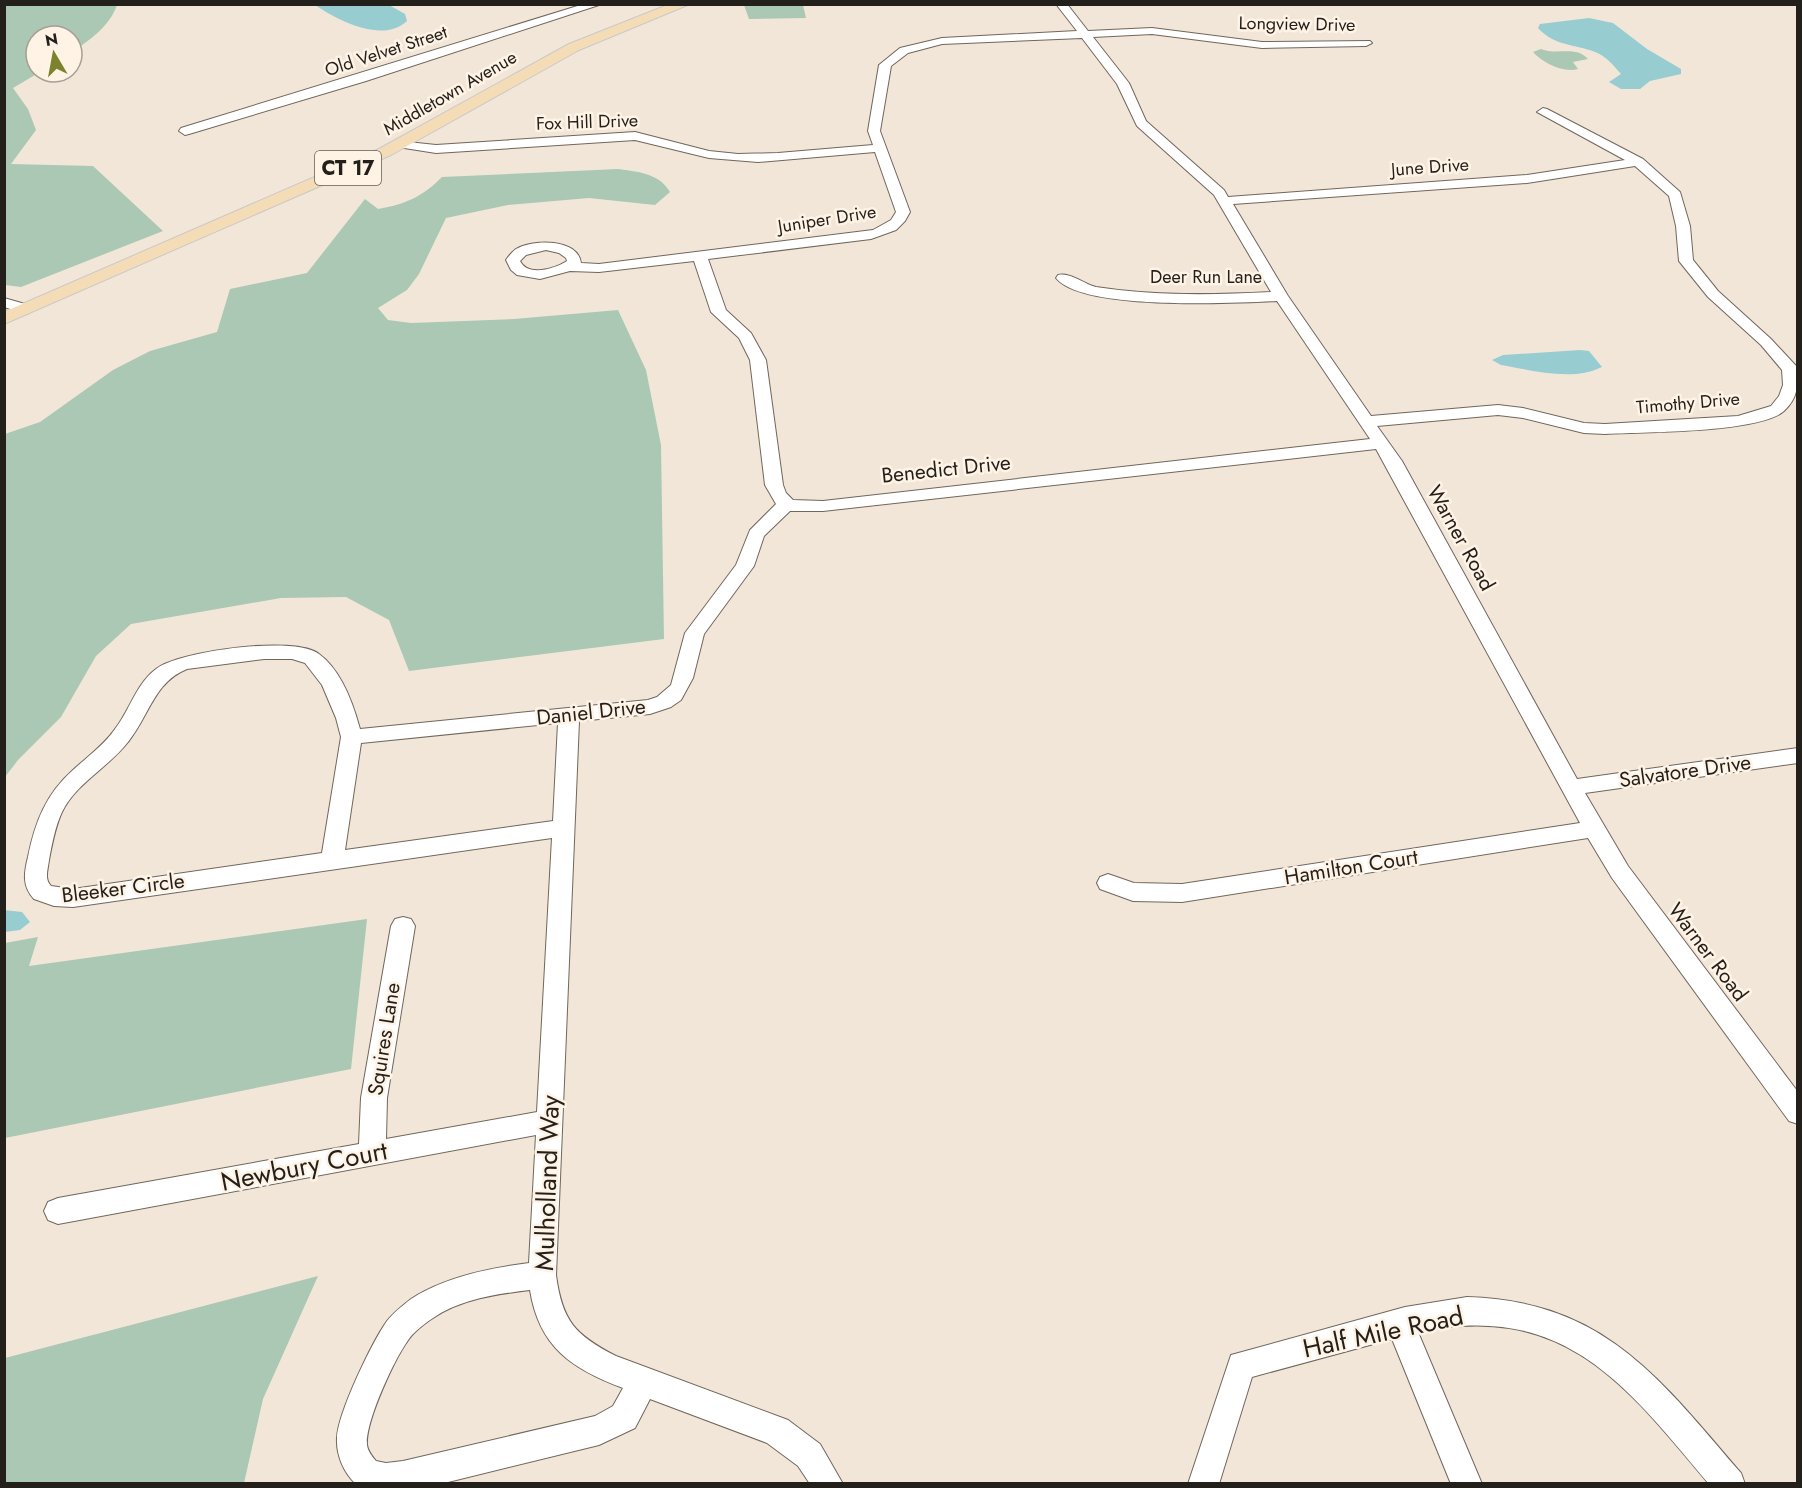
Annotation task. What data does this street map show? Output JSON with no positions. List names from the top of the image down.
{
  "streets": {
    "main road": ["Middletown Avenue", "CT 17"],
    "street": [
      "Longview Drive",
      "Old Velvet Street",
      "Fox Hill Drive",
      "June Drive",
      "Juniper Drive",
      "Deer Run Lane",
      "Timothy Drive",
      "Benedict Drive",
      "Warner Road",
      "Daniel Drive",
      "Salvatore Drive",
      "Hamilton Court",
      "Bleeker Circle",
      "Squires Lane",
      "Newbury Court",
      "Mulholland Way",
      "Half Mile Road"
    ]
  },
  "crossings": [
    ["Longview Drive", "Juniper Drive"],
    ["Longview Drive", "Warner Road"],
    ["Middletown Avenue", "Fox Hill Drive"],
    ["Fox Hill Drive", "Juniper Drive"],
    ["June Drive", "Timothy Drive"],
    ["June Drive", "Warner Road"],
    ["Juniper Drive", "Warner Road"],
    ["Deer Run Lane", "Warner Road"],
    ["Timothy Drive", "Warner Road"],
    ["Benedict Drive", "Warner Road"],
    ["Benedict Drive", "Daniel Drive"],
    ["Warner Road", "Salvatore Drive"],
    ["Warner Road", "Hamilton Court"],
    ["Daniel Drive", "Bleeker Circle"],
    ["Daniel Drive", "Mulholland Way"],
    ["Bleeker Circle", "Mulholland Way"],
    ["Squires Lane", "Newbury Court"],
    ["Newbury Court", "Mulholland Way"]
  ],
  "north": "top"
}
